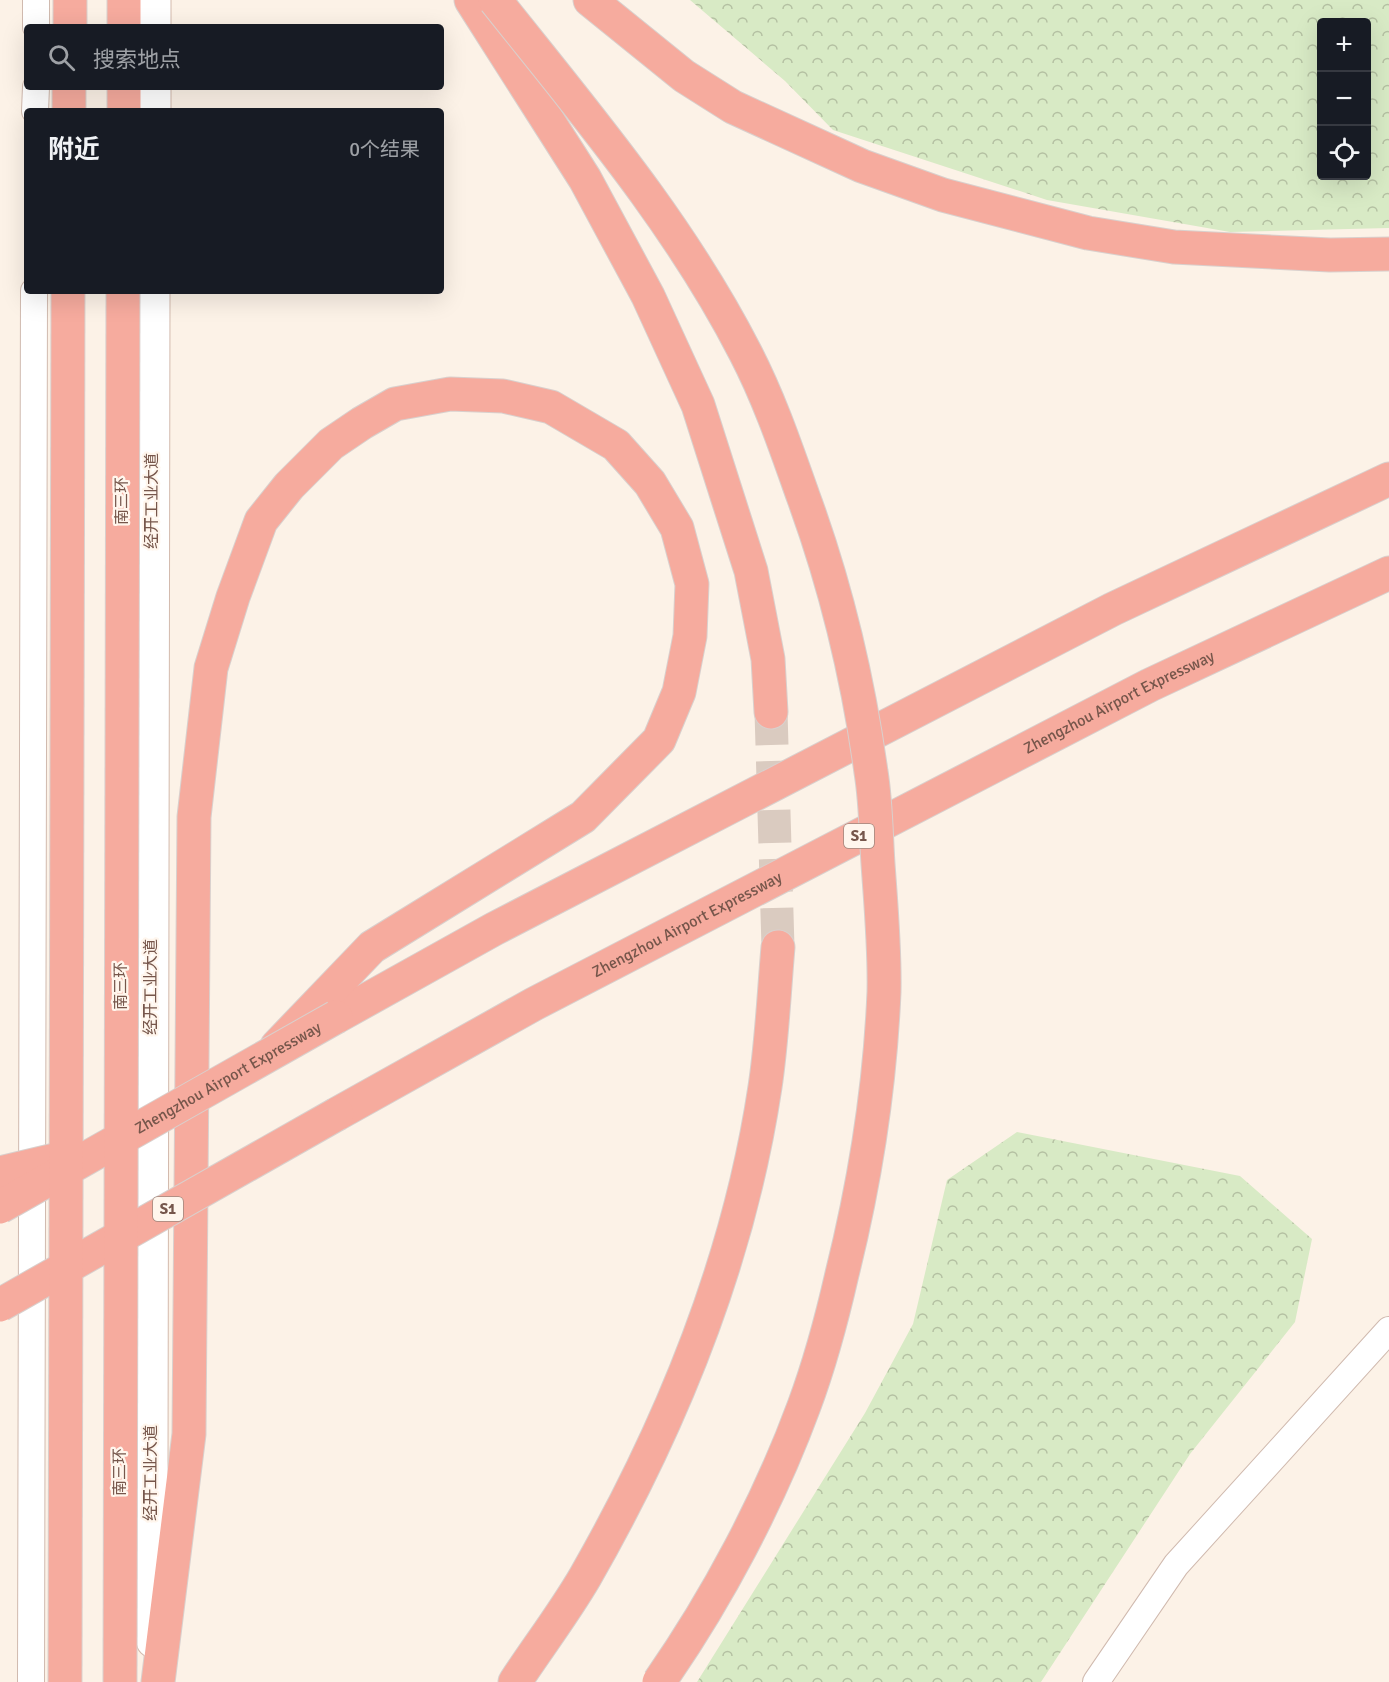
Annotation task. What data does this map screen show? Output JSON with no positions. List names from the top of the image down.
{
  "streets": {
    "highway": ["南三环", "Zhengzhou Airport Expressway", "S1"],
    "street": ["经开工业大道"]
  },
  "page": {
    "map_buttons": ["+", "−"],
    "search": "搜索地点",
    "heading": ["附近", "0个结果"]
  }
}
